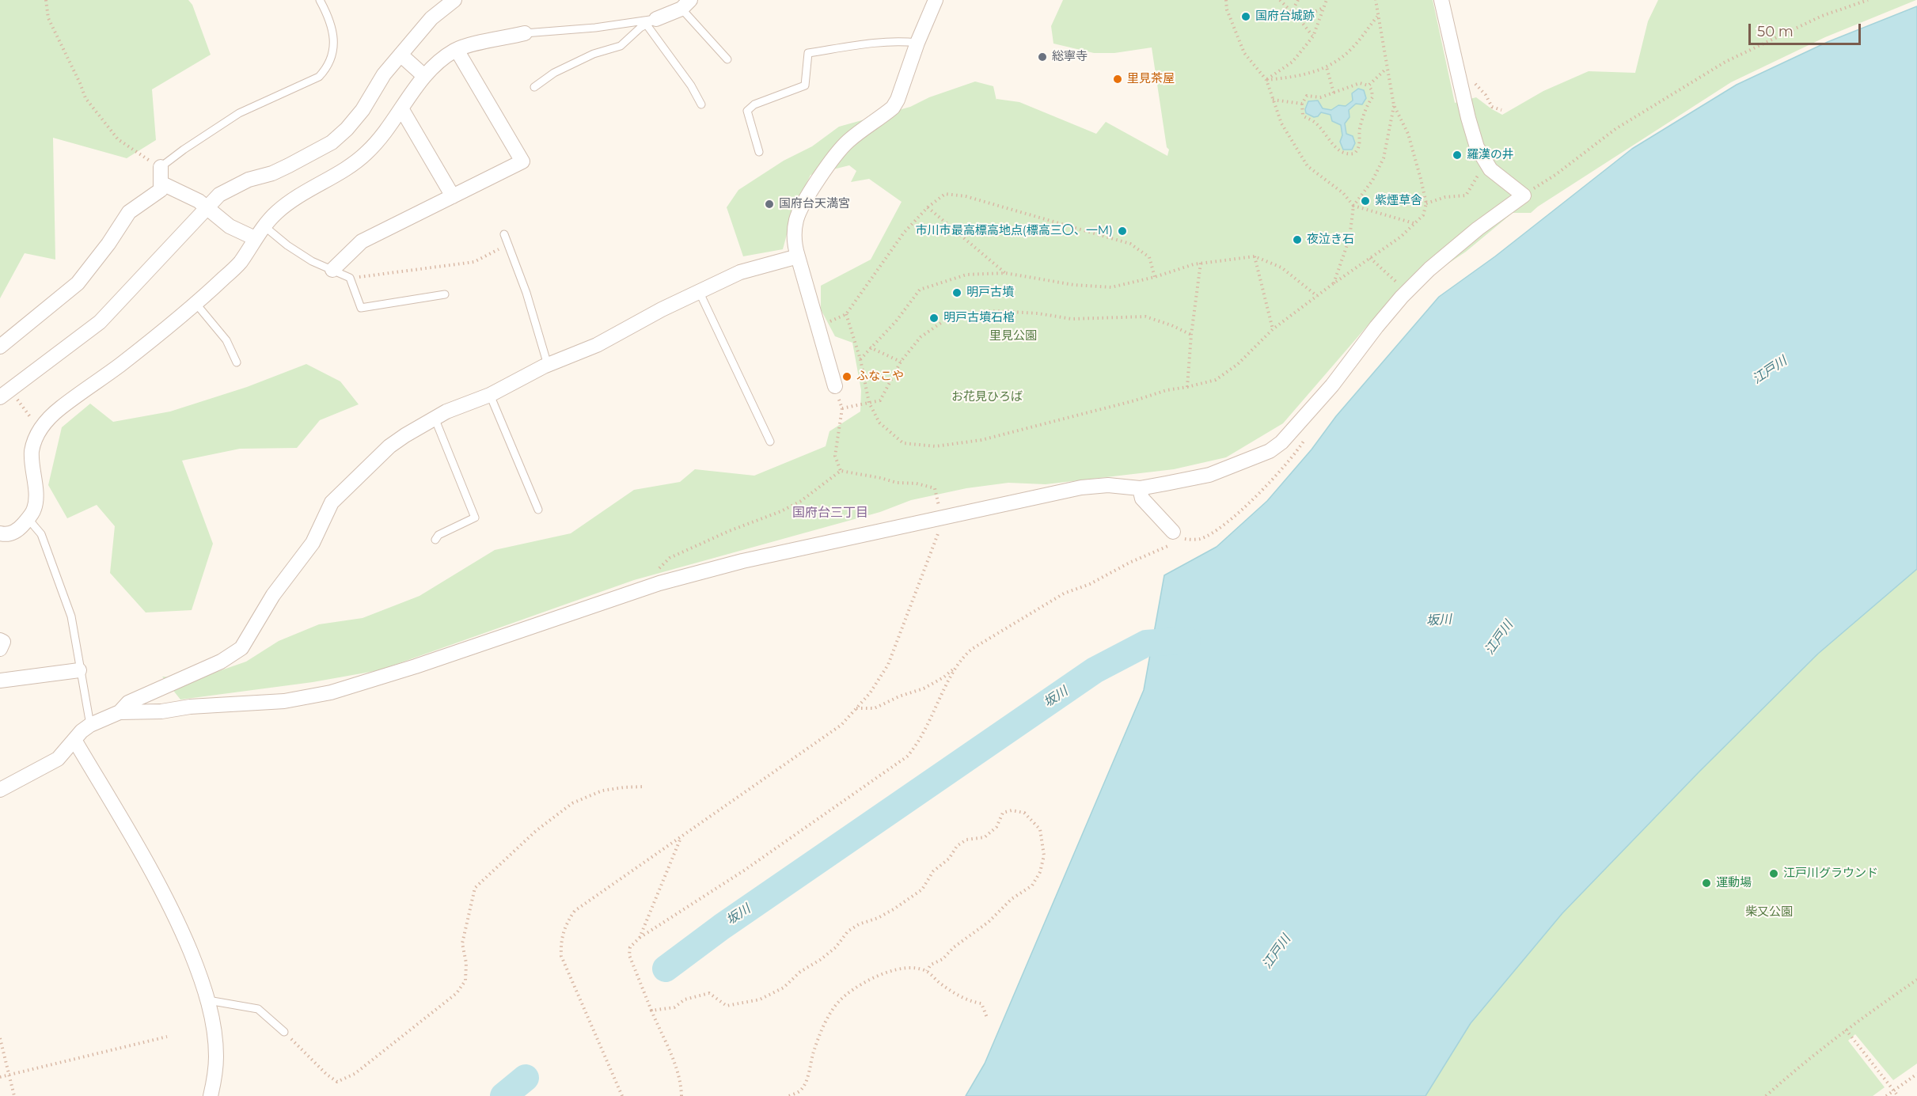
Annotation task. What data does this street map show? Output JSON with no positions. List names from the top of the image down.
{
  "districts": ["国府台三丁目"],
  "water": ["江戸川", "坂川"],
  "parks": ["里見公園", "お花見ひろば", "柴又公園"],
  "places": [
    "国府台城跡",
    "総寧寺",
    "里見茶屋",
    "羅漢の井",
    "紫煙草舎",
    "国府台天満宮",
    "市川市最高標高地点(標高三〇、一M)",
    "夜泣き石",
    "明戸古墳",
    "明戸古墳石棺",
    "ふなこや",
    "江戸川グラウンド",
    "運動場"
  ],
  "scale_bar": "50 m"
}
